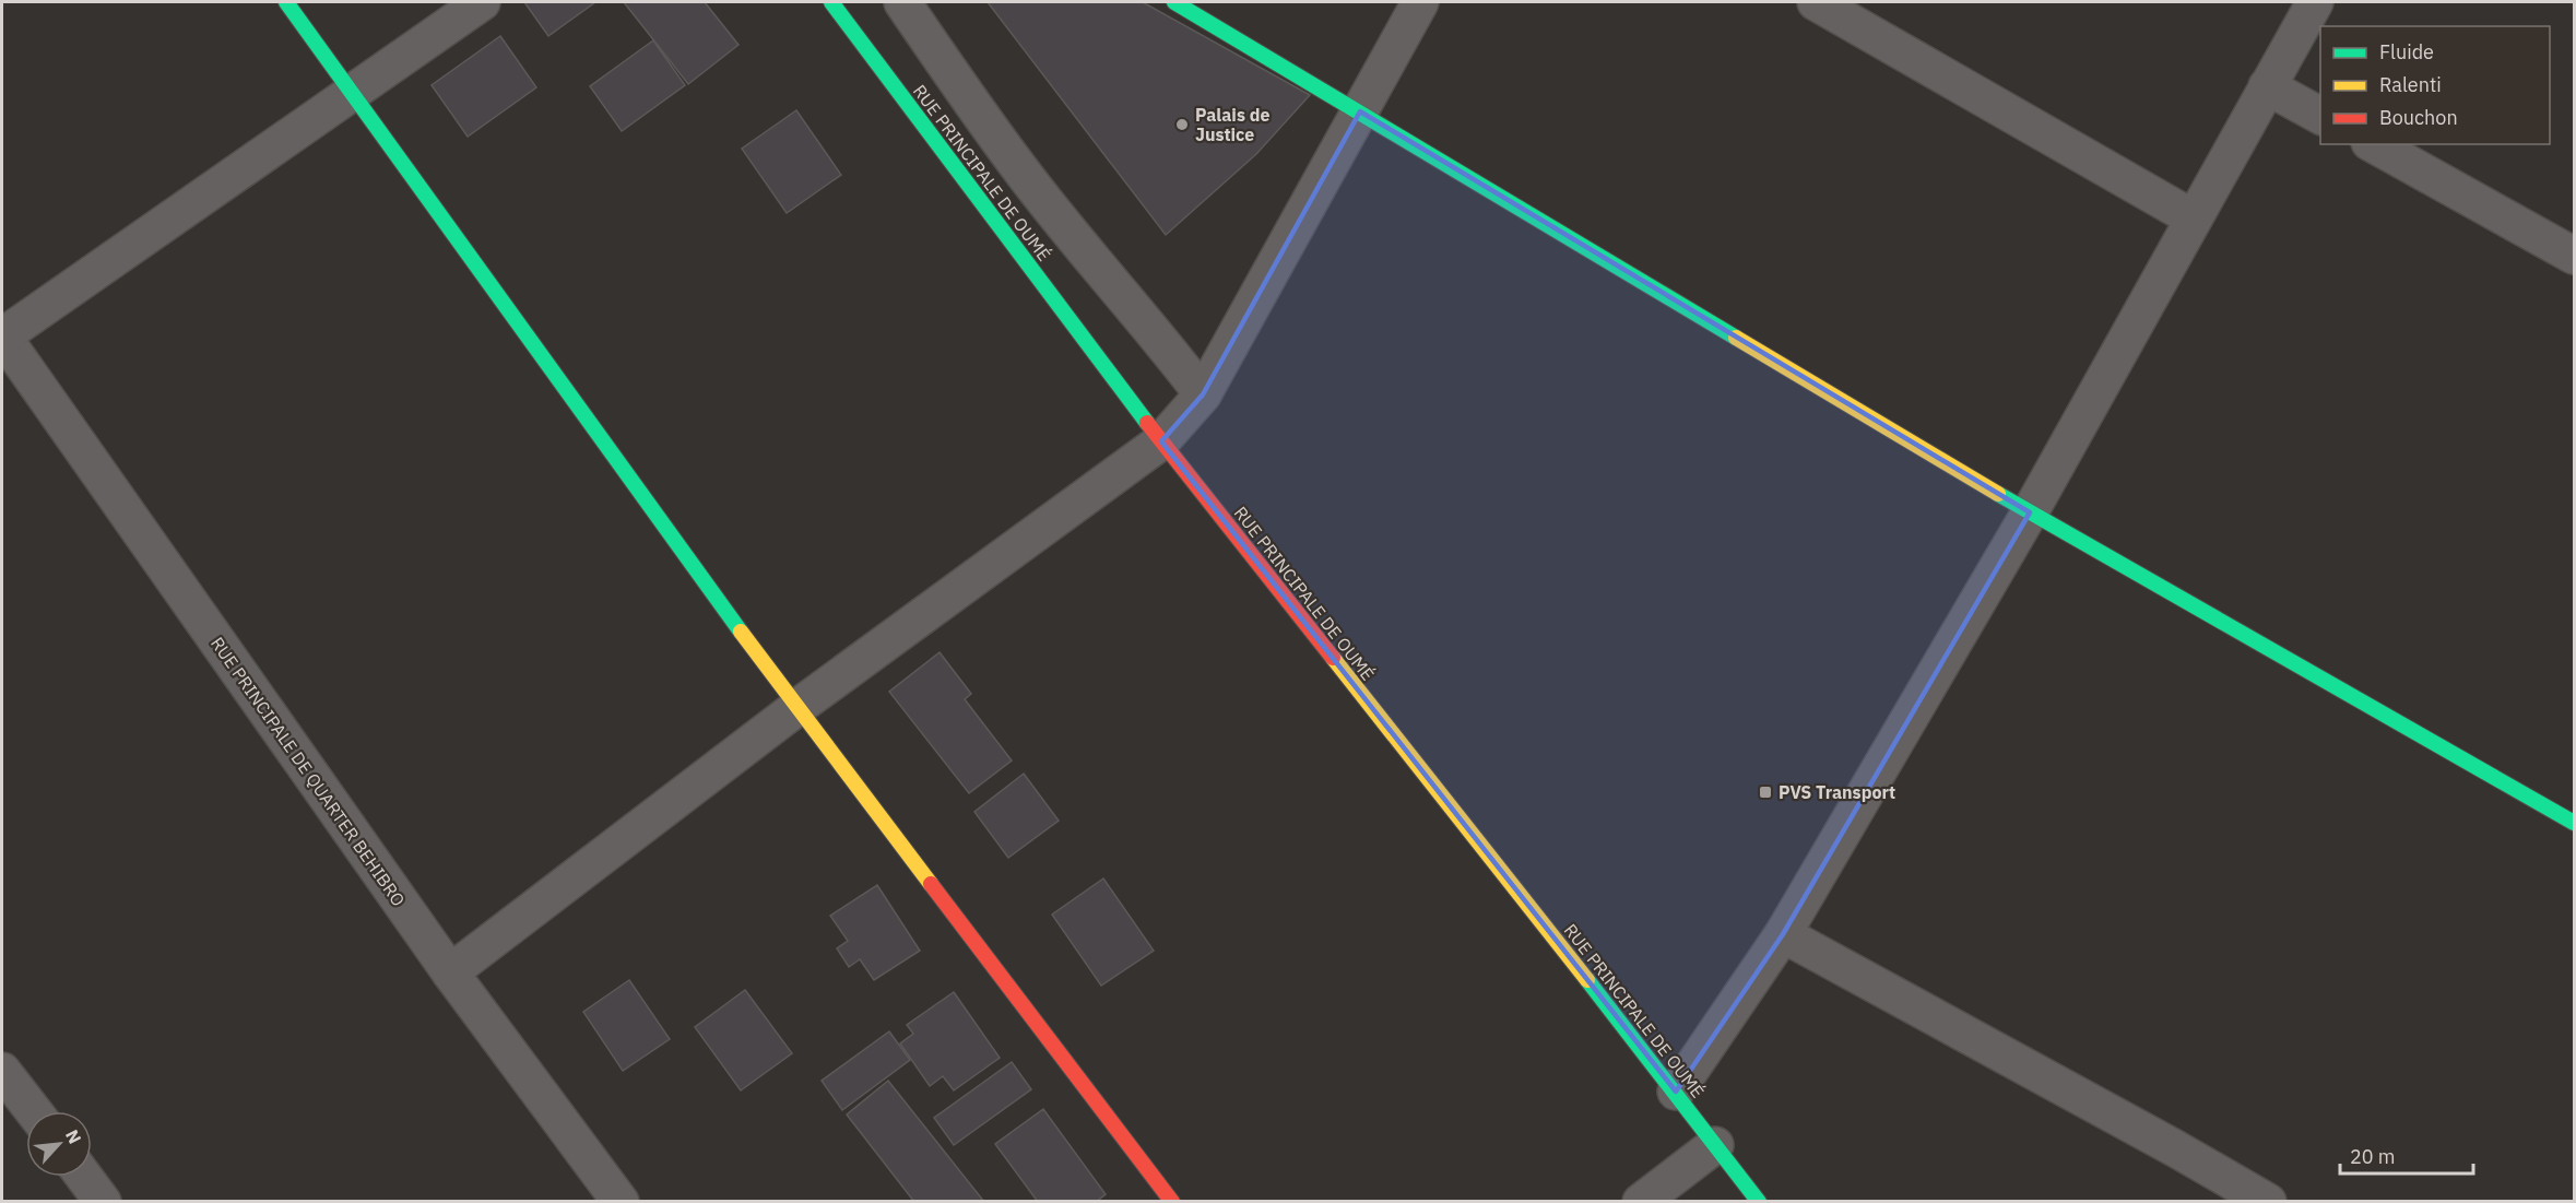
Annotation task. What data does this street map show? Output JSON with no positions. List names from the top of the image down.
{
  "streets": {
    "street": ["RUE PRINCIPALE DE OUMÉ", "RUE PRINCIPALE DE QUARTER BEHIBRO"]
  },
  "places": {
    "other": ["Palais de Justice"],
    "transit": ["PVS Transport"]
  },
  "legend": ["Fluide", "Ralenti", "Bouchon"],
  "scale_bar": "20 m",
  "north": "top right"
}
